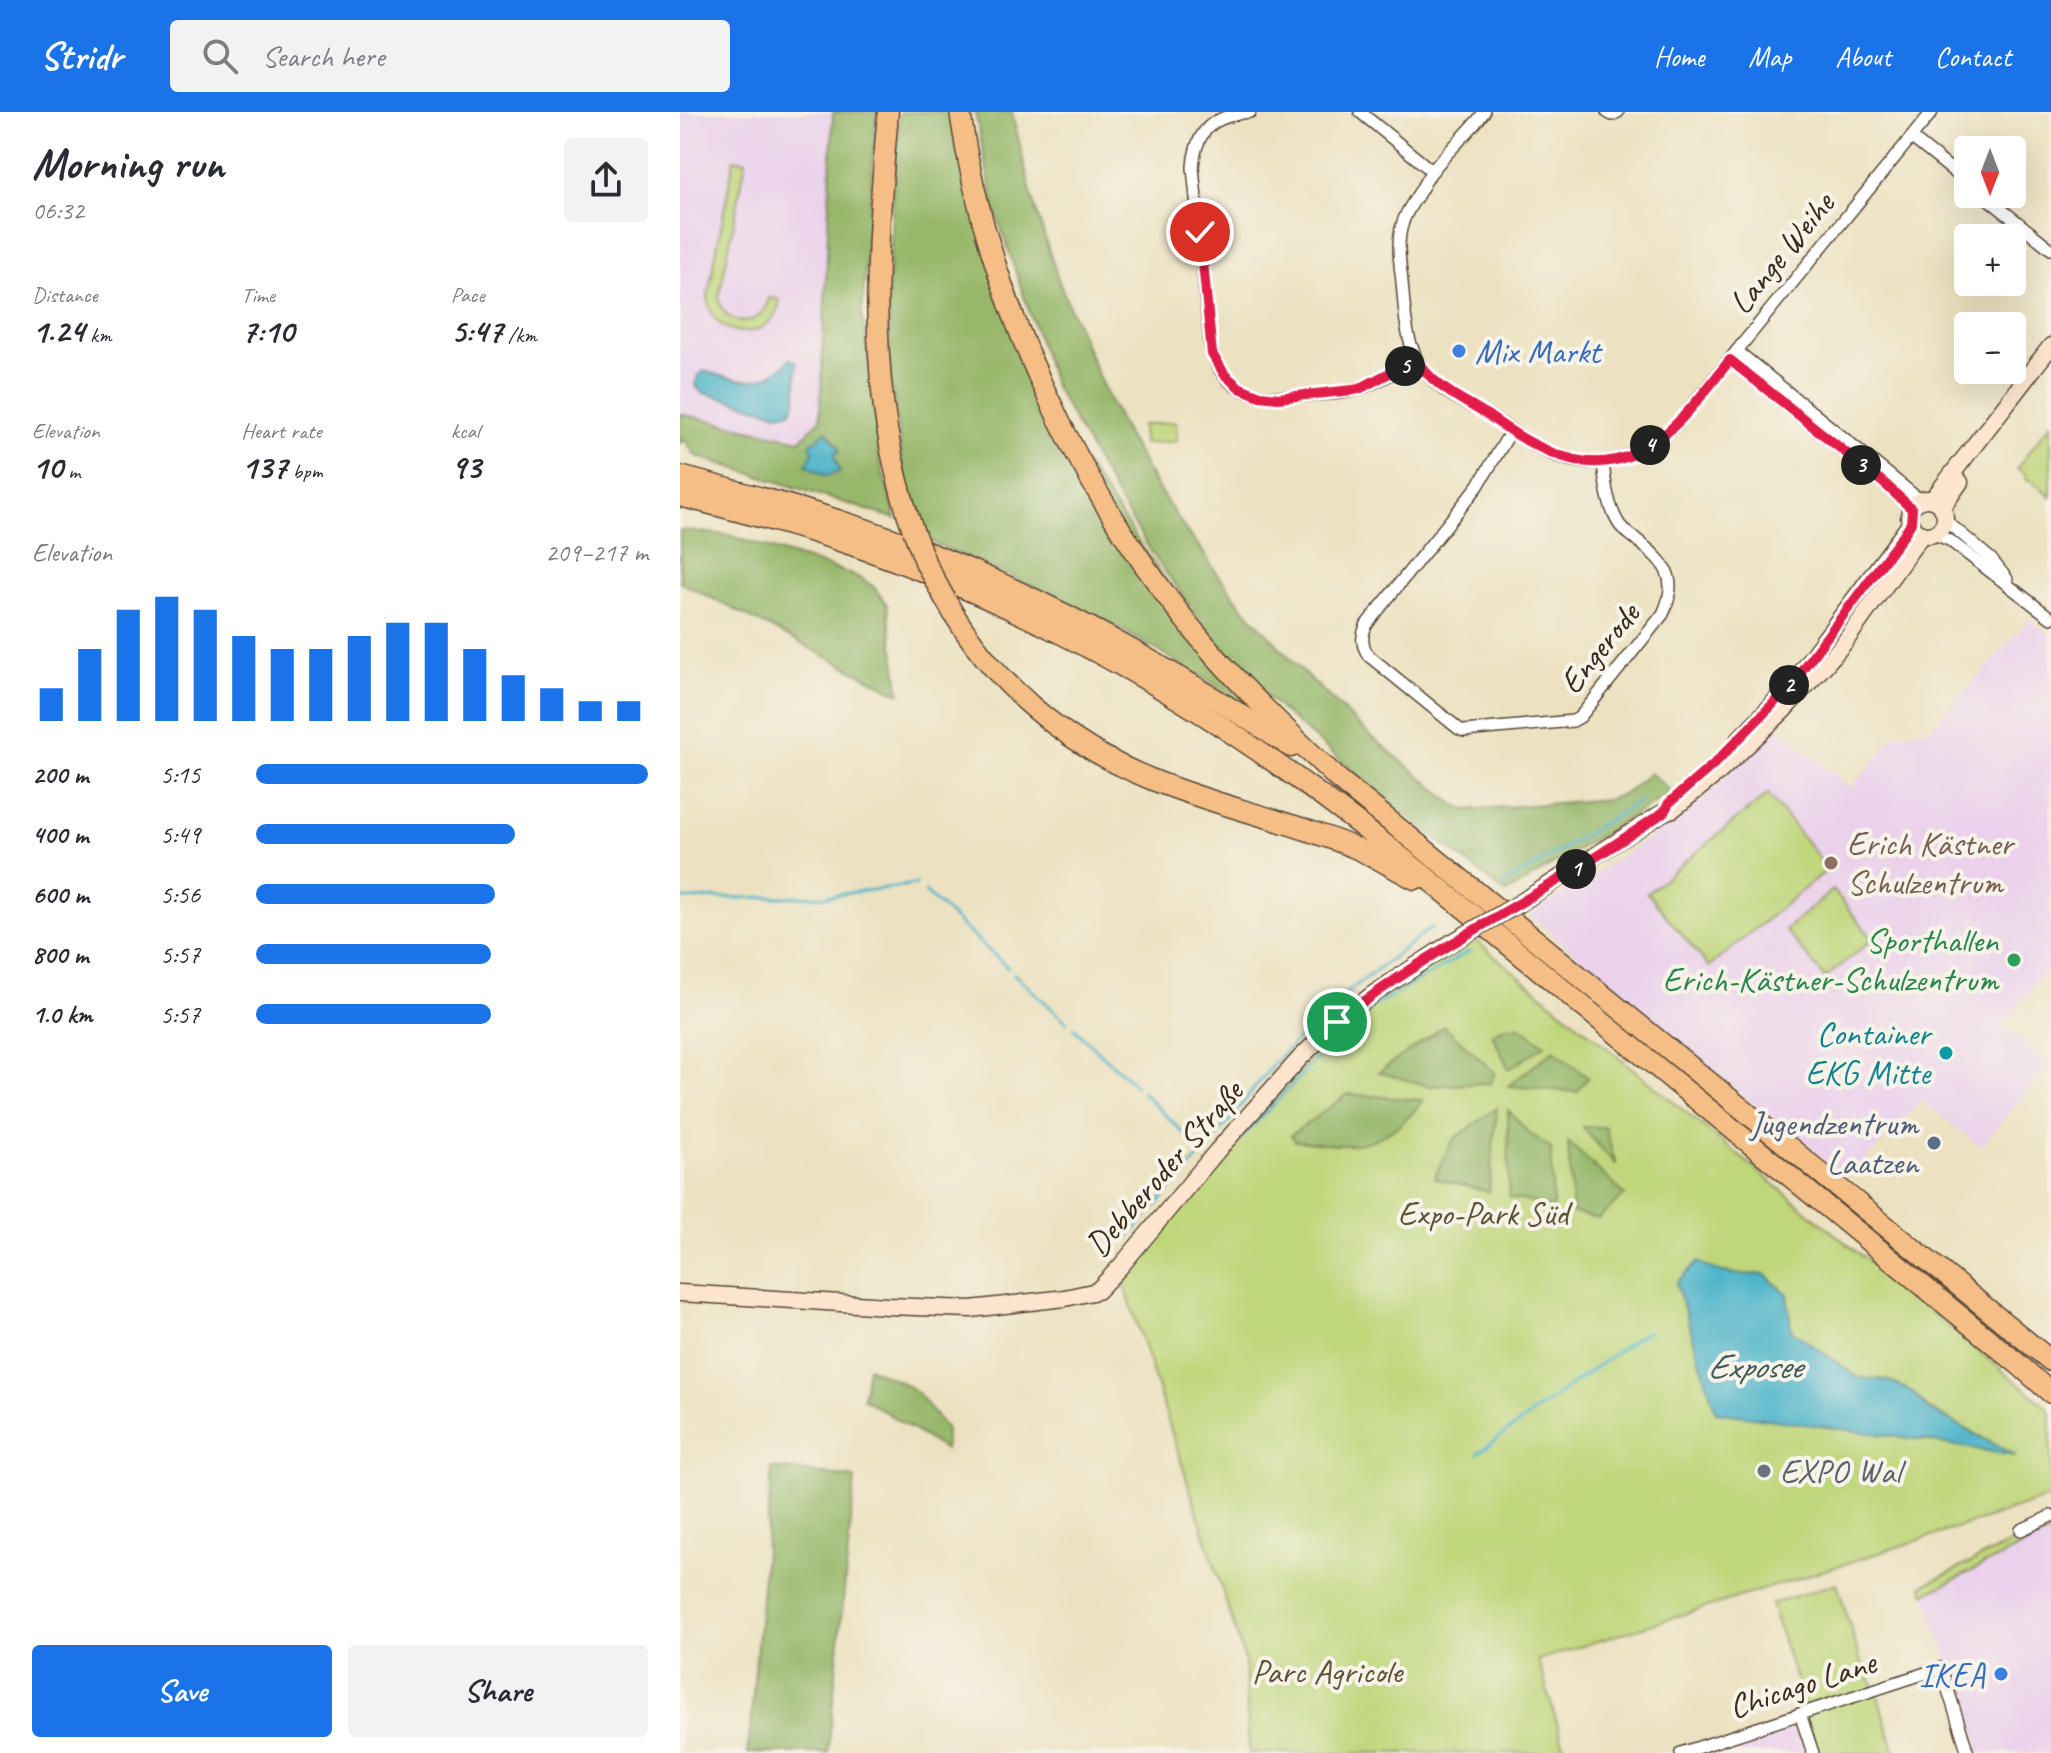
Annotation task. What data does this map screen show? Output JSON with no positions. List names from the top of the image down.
{
  "streets": {
    "street": [
      "Lange Weihe",
      "Engerode",
      "Debberoder Straße",
      "Chicago Lane"
    ]
  },
  "crossings": [
    ["Lange Weihe", "Engerode"]
  ],
  "water": ["Exposee"],
  "parks": ["Expo-Park Süd", "Parc Agricole"],
  "places": [
    "Mix Markt",
    "Erich Kästner Schulzentrum",
    "Sporthallen Erich-Kästner-Schulzentrum",
    "Container EKG Mitte",
    "Jugendzentrum Laatzen",
    "EXPO Wal",
    "IKEA"
  ],
  "north": "bottom",
  "page": {
    "header": "Stridr",
    "search": "Search here",
    "nav": [
      "Home",
      "Map",
      "About",
      "Contact"
    ],
    "heading": ["Morning run", "06:32"],
    "map_buttons": ["+", "−"],
    "stats": [
      ["Distance", "1.24 km"],
      ["Time", "7:10"],
      ["Pace", "5:47 /km"],
      ["Elevation", "10 m"],
      ["Heart rate", "137 bpm"],
      ["kcal", "93"]
    ],
    "pins": [
      "5",
      "4",
      "3",
      "2",
      "1"
    ],
    "chart": ["Elevation", "209–217 m"],
    "list": [
      {
        "name": "200 m",
        "note": "5:15"
      },
      {
        "name": "400 m",
        "note": "5:49"
      },
      {
        "name": "600 m",
        "note": "5:56"
      },
      {
        "name": "800 m",
        "note": "5:57"
      },
      {
        "name": "1.0 km",
        "note": "5:57"
      }
    ],
    "buttons": ["Save", "Share"]
  }
}
